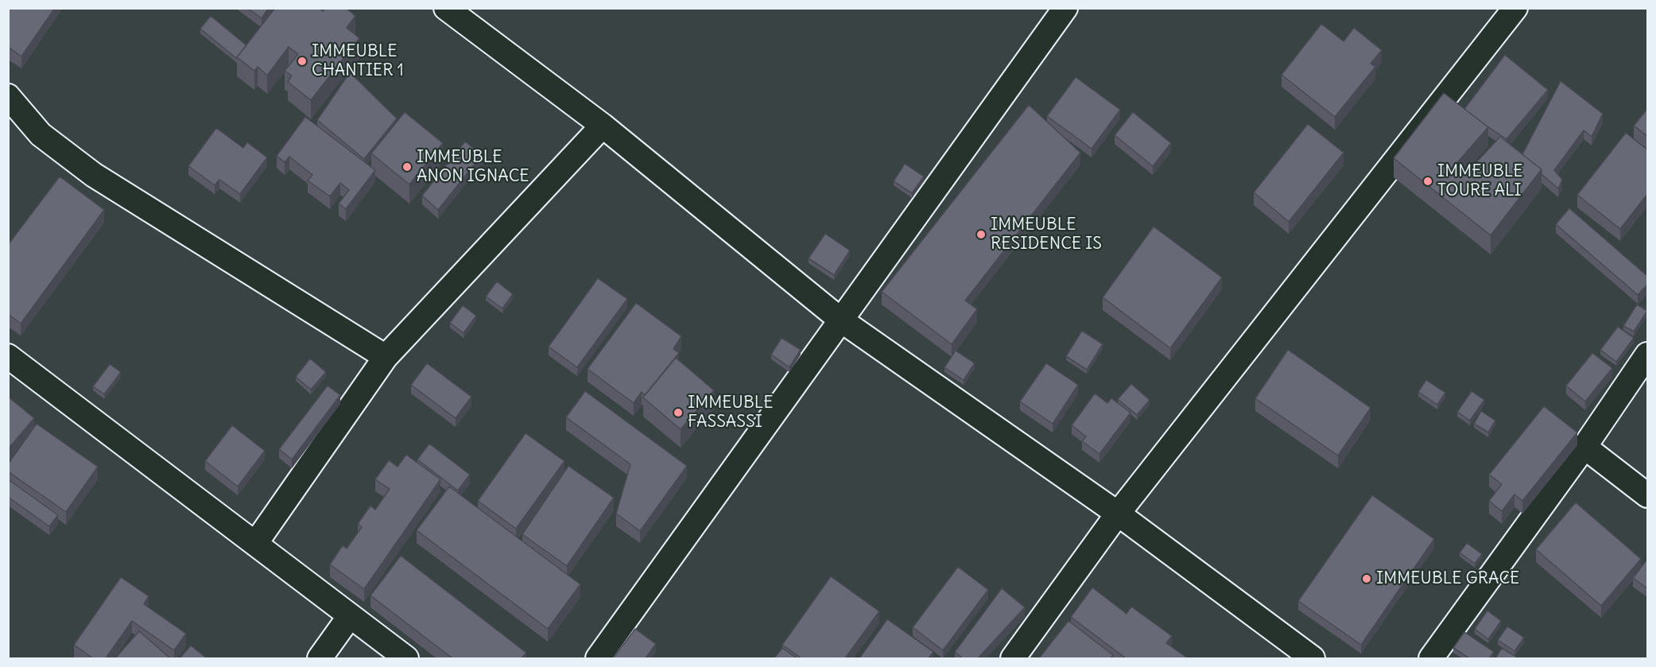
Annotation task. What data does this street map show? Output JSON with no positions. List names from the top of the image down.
{
  "places": [
    "IMMEUBLE CHANTIER 1",
    "IMMEUBLE ANON IGNACE",
    "IMMEUBLE TOURE ALI",
    "IMMEUBLE RESIDENCE IS",
    "IMMEUBLE FASSASSI",
    "IMMEUBLE GRACE"
  ]
}
